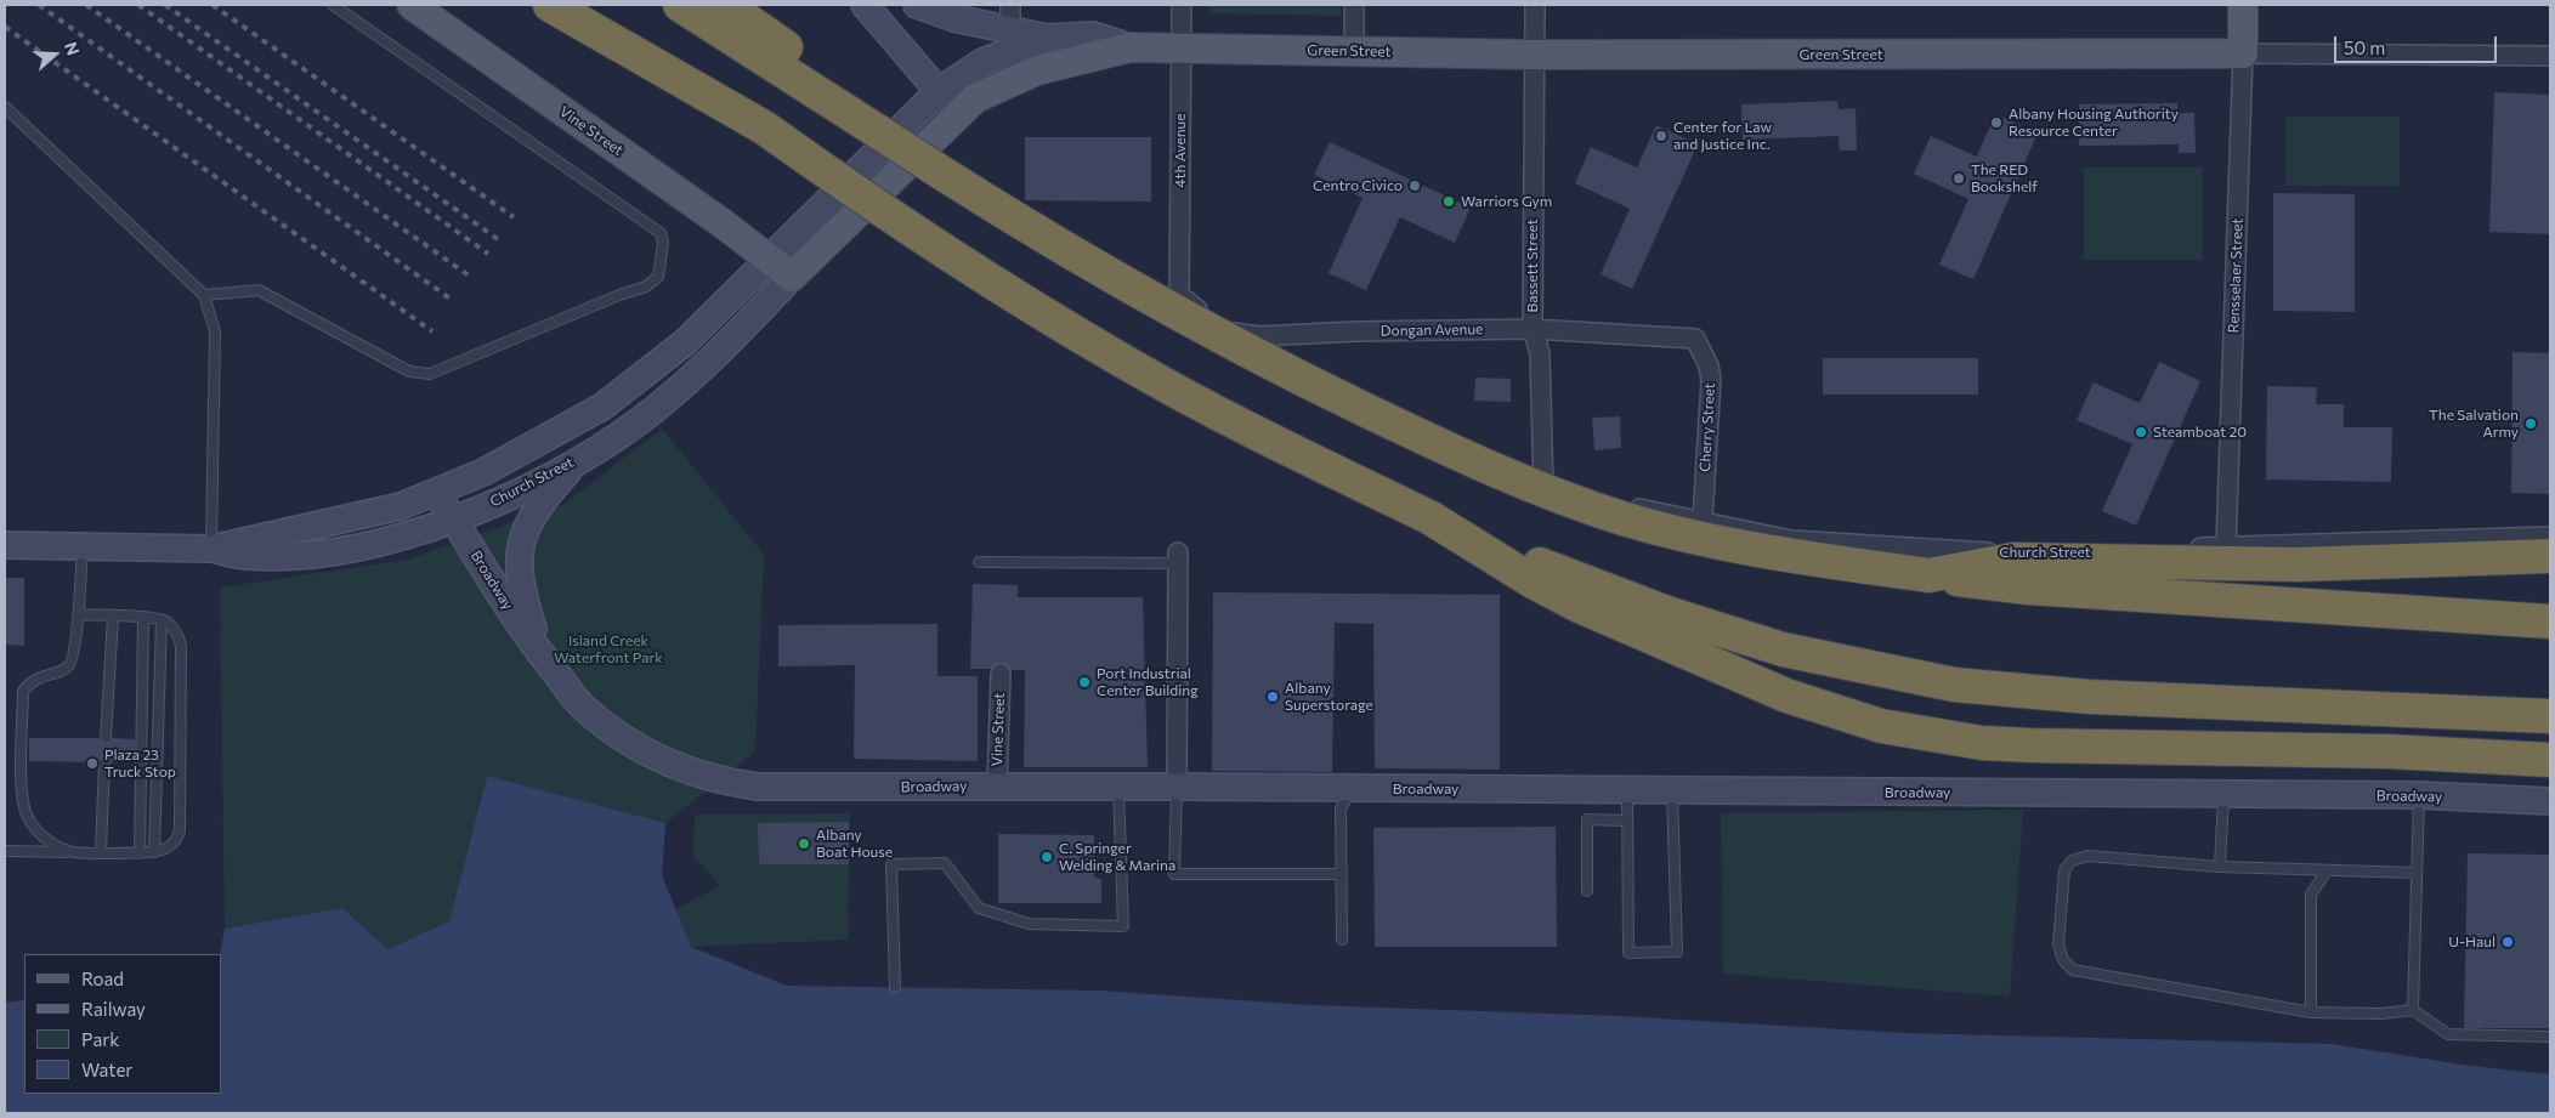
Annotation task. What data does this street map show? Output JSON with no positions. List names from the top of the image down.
{
  "streets": {
    "main road": ["Green Street", "Vine Street", "Rensselaer Street"],
    "street": [
      "4th Avenue",
      "Bassett Street",
      "Dongan Avenue",
      "Cherry Street",
      "Church Street",
      "Broadway"
    ]
  },
  "crossings": [
    ["Green Street", "4th Avenue"],
    ["Green Street", "Bassett Street"],
    ["Green Street", "Rensselaer Street"],
    ["Vine Street", "Church Street"],
    ["Vine Street", "Broadway"],
    ["4th Avenue", "Dongan Avenue"],
    ["Bassett Street", "Dongan Avenue"],
    ["Bassett Street", "Church Street"],
    ["Rensselaer Street", "Church Street"],
    ["Dongan Avenue", "Cherry Street"],
    ["Cherry Street", "Church Street"],
    ["Church Street", "Broadway"]
  ],
  "parks": ["Island Creek Waterfront Park"],
  "places": [
    "Albany Housing Authority Resource Center",
    "Center for Law and Justice Inc.",
    "The RED Bookshelf",
    "Centro Civico",
    "Warriors Gym",
    "The Salvation Army",
    "Steamboat 20",
    "Port Industrial Center Building",
    "Albany Superstorage",
    "Plaza 23 Truck Stop",
    "Albany Boat House",
    "C. Springer Welding & Marina",
    "U-Haul"
  ],
  "legend": [
    "Road",
    "Railway",
    "Park",
    "Water"
  ],
  "scale_bar": "50 m",
  "north": "right"
}
